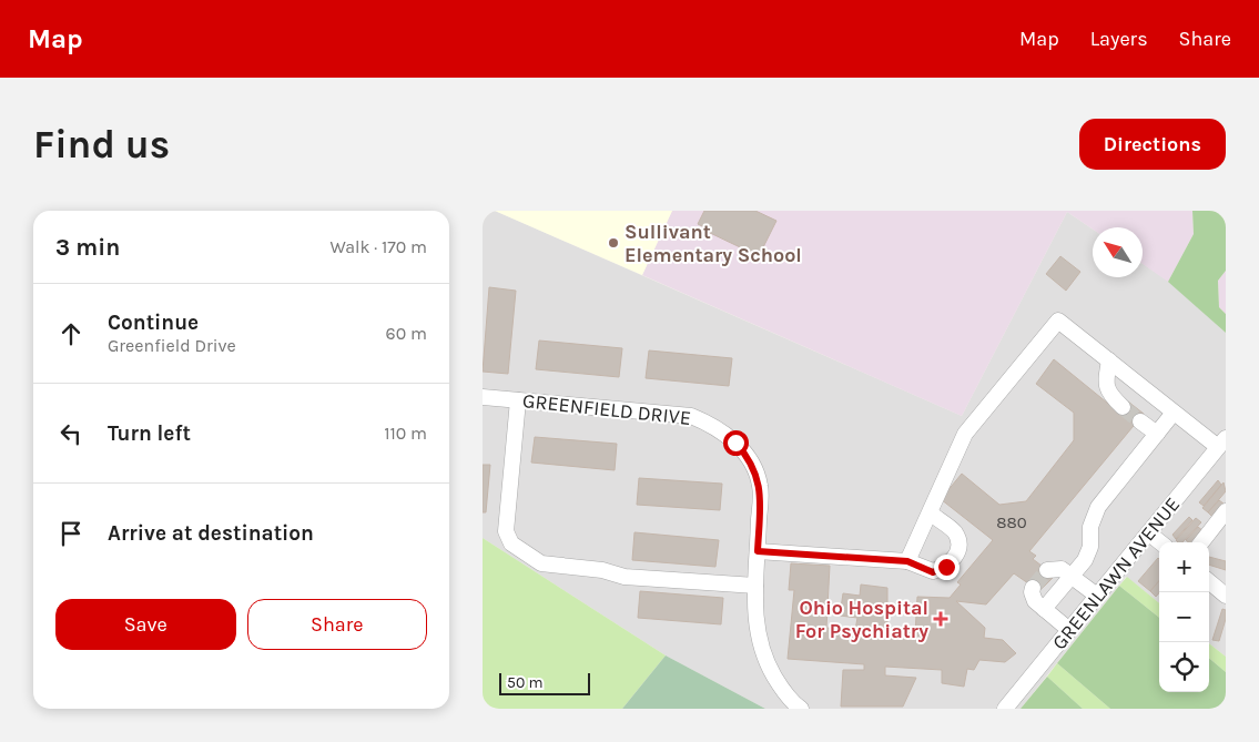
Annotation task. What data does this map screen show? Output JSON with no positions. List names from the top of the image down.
{
  "streets": {
    "street": ["GREENFIELD DRIVE", "GREENLAWN AVENUE"]
  },
  "places": {
    "other": ["Sullivant Elementary School"],
    "health": ["Ohio Hospital For Psychiatry"]
  },
  "house_numbers": ["880"],
  "scale_bar": "50 m",
  "north": "top left",
  "page": {
    "header": "Map",
    "nav": ["Map", "Layers", "Share"],
    "buttons": [
      "Directions",
      ["Save", "Share"]
    ],
    "title": "Find us",
    "heading": ["3 min", "Walk · 170 m"],
    "list": [
      ["Continue", "Greenfield Drive", "60 m"],
      ["Turn left", "110 m"],
      "Arrive at destination"
    ],
    "map_buttons": ["+", "−"],
    "scale": "50 m"
  }
}
